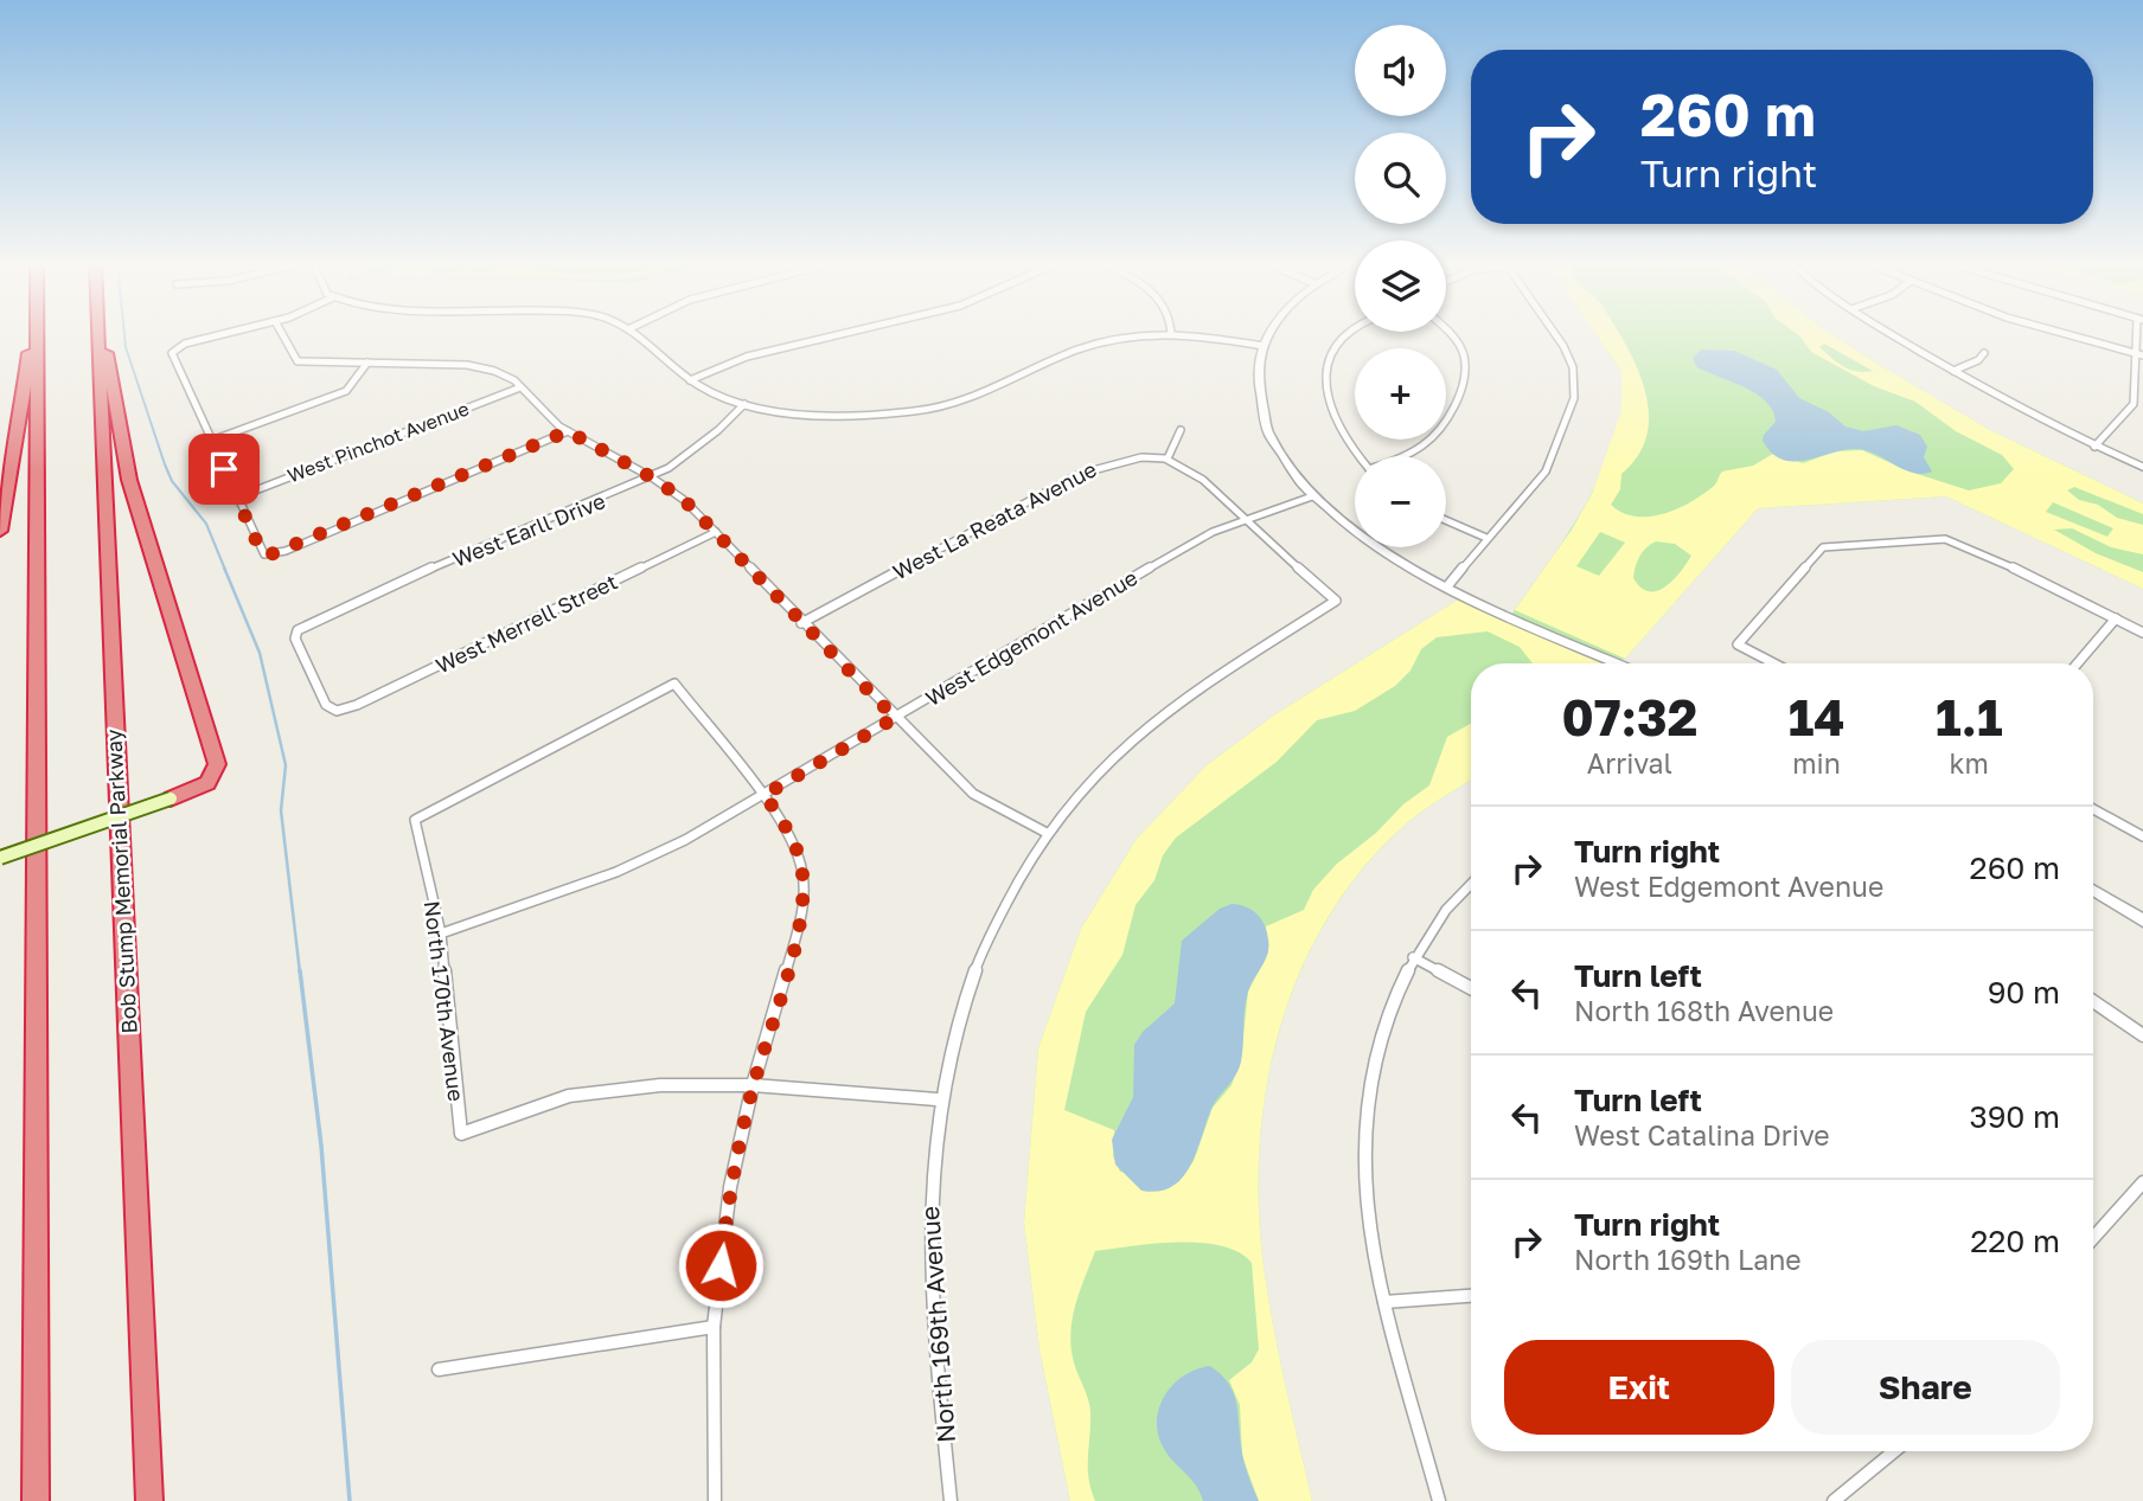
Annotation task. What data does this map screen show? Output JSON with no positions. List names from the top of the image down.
{
  "streets": {
    "highway": ["Bob Stump Memorial Parkway"],
    "street": [
      "West Pinchot Avenue",
      "West La Reata Avenue",
      "West Earll Drive",
      "West Merrell Street",
      "West Edgemont Avenue",
      "North 170th Avenue",
      "North 169th Avenue"
    ]
  },
  "crossings": [
    ["West Earll Drive", "West Merrell Street"],
    ["West Edgemont Avenue", "North 170th Avenue"],
    ["West Edgemont Avenue", "North 169th Avenue"]
  ],
  "page": {
    "map_buttons": ["+", "−"],
    "turn": ["260 m", "Turn right"],
    "eta": [
      "07:32",
      "Arrival",
      "14",
      "min",
      "1.1",
      "km"
    ],
    "list": [
      {
        "name": "Turn right",
        "note": "West Edgemont Avenue",
        "value": "260 m"
      },
      {
        "name": "Turn left",
        "note": "North 168th Avenue",
        "value": "90 m"
      },
      {
        "name": "Turn left",
        "note": "West Catalina Drive",
        "value": "390 m"
      },
      {
        "name": "Turn right",
        "note": "North 169th Lane",
        "value": "220 m"
      }
    ],
    "buttons": ["Exit", "Share"]
  }
}
